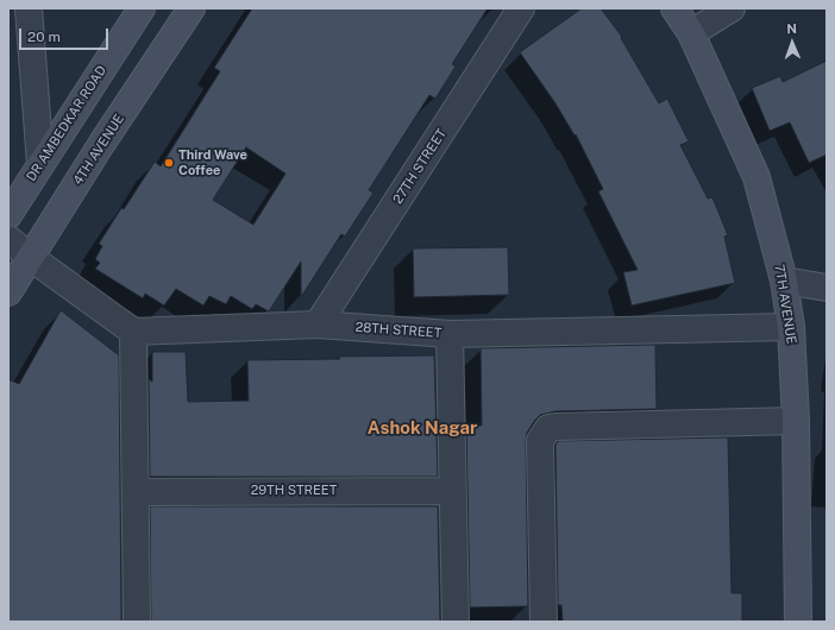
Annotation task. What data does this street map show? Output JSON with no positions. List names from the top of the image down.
{
  "streets": {
    "main road": ["DR AMBEDKAR ROAD", "4TH AVENUE", "7TH AVENUE"],
    "street": ["27TH STREET", "28TH STREET", "29TH STREET"]
  },
  "crossings": [
    ["27TH STREET", "28TH STREET"],
    ["7TH AVENUE", "28TH STREET"]
  ],
  "districts": ["Ashok Nagar"],
  "places": ["Third Wave Coffee"],
  "scale_bar": "20 m",
  "north": "top"
}
